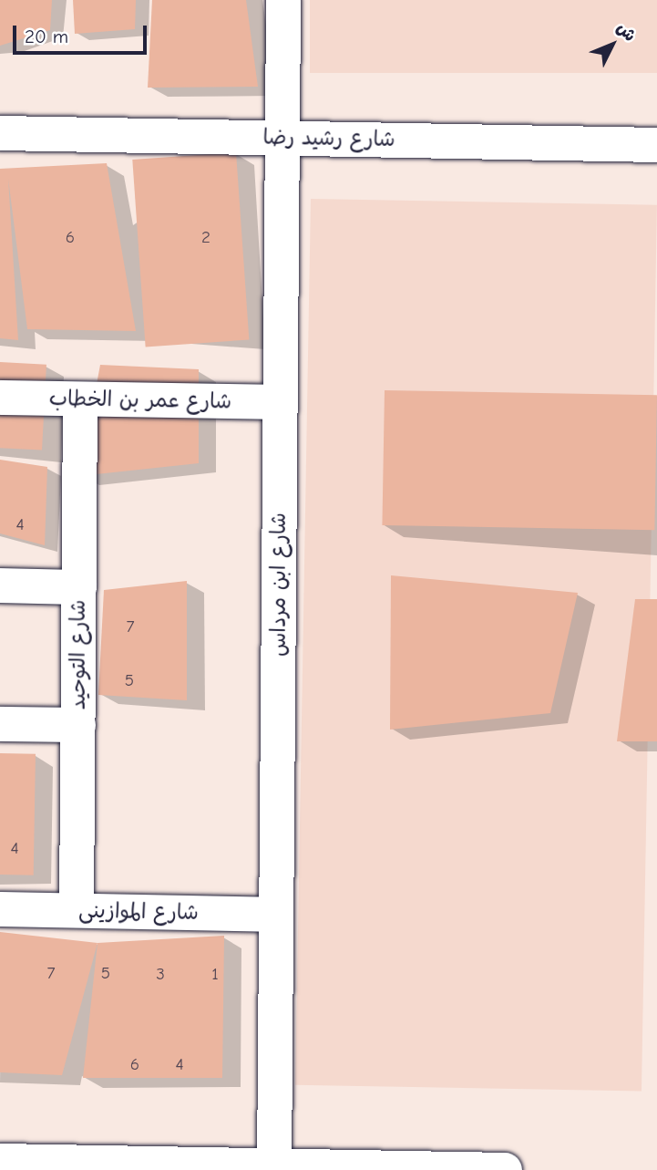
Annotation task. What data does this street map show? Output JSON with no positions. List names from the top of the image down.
{
  "streets": {
    "street": [
      "شارع رشيد رضا",
      "شارع عمر بن الخطاب",
      "شارع ابن مرداس",
      "شارع التوحيد",
      "شارع الموازينى"
    ]
  },
  "crossings": [
    ["شارع رشيد رضا", "شارع ابن مرداس"],
    ["شارع عمر بن الخطاب", "شارع ابن مرداس"],
    ["شارع عمر بن الخطاب", "شارع التوحيد"],
    ["شارع ابن مرداس", "شارع الموازينى"],
    ["شارع التوحيد", "شارع الموازينى"]
  ],
  "house_numbers": [
    "6",
    "2",
    "4",
    "7",
    "5",
    "4",
    "7",
    "5",
    "3",
    "1",
    "6",
    "4"
  ],
  "scale_bar": "20 m",
  "north": "top right"
}
